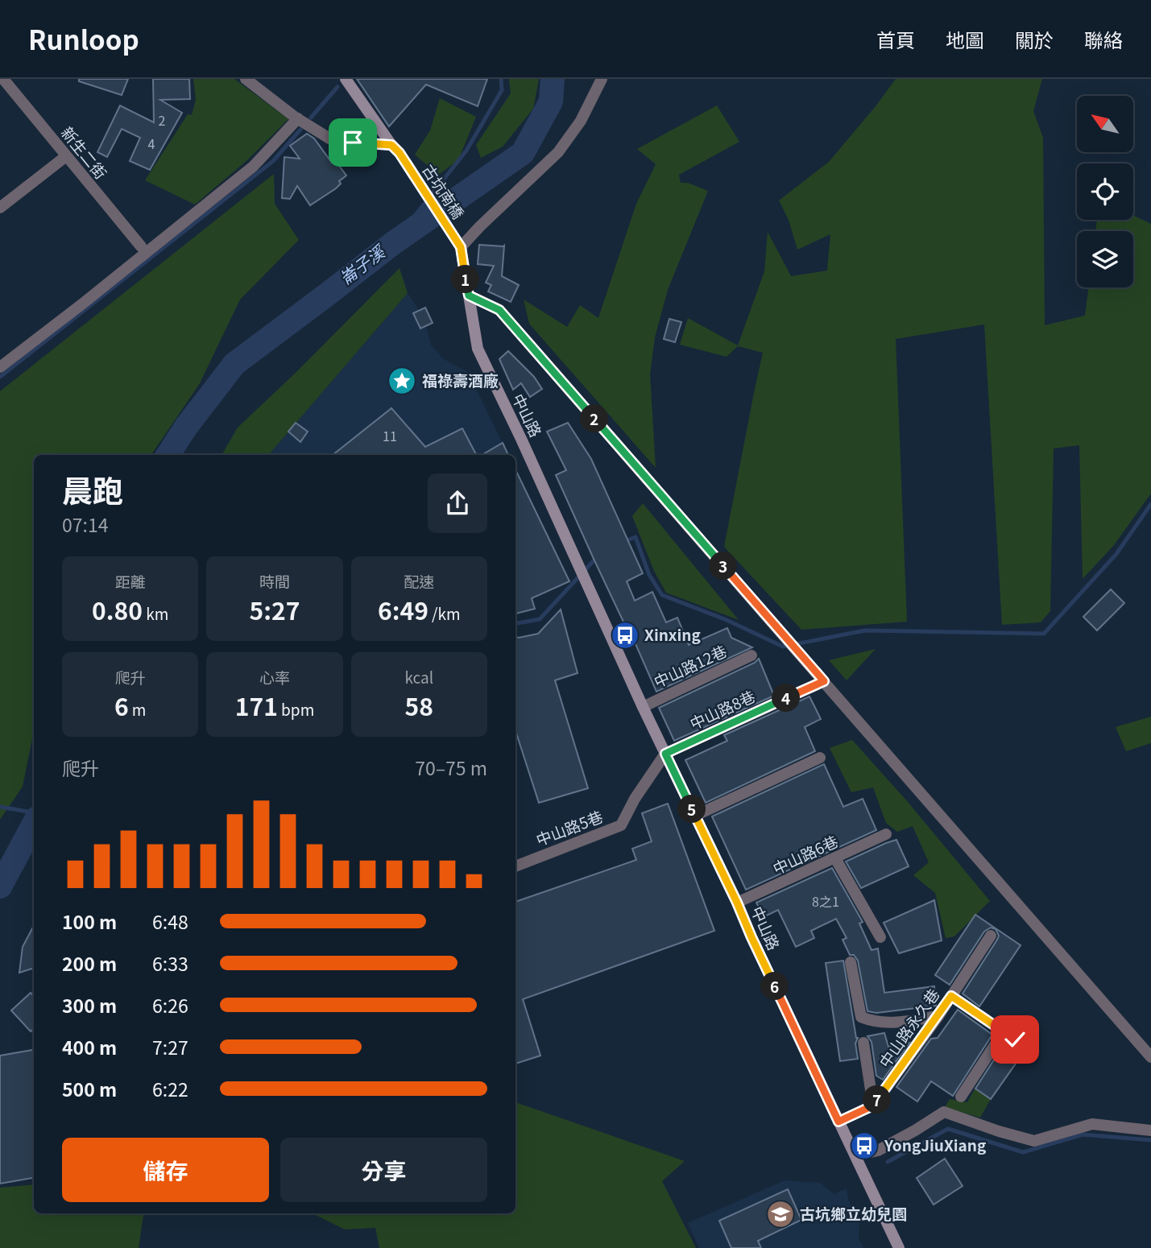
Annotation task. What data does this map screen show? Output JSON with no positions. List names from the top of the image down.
{
  "streets": {
    "main road": ["古坑南橋", "中山路"],
    "street": [
      "新生二街",
      "中山路12巷",
      "中山路8巷",
      "中山路5巷",
      "中山路6巷",
      "中山路永久巷"
    ]
  },
  "crossings": [
    ["古坑南橋", "中山路"],
    ["中山路", "中山路12巷"],
    ["中山路", "中山路8巷"],
    ["中山路", "中山路5巷"],
    ["中山路", "中山路6巷"],
    ["中山路", "中山路永久巷"],
    ["中山路8巷", "中山路5巷"]
  ],
  "water": ["崙子溪"],
  "places": {
    "place": ["福祿壽酒廠"],
    "bus stop": ["Xinxing", "YongJiuXiang"],
    "school or university": ["古坑鄉立幼兒園"]
  },
  "house_numbers": [
    "2",
    "4",
    "11",
    "8之1"
  ],
  "north": "top left",
  "page": {
    "header": "Runloop",
    "nav": [
      "首頁",
      "地圖",
      "關於",
      "聯絡"
    ],
    "pins": [
      "1",
      "2",
      "3",
      "4",
      "5",
      "6",
      "7"
    ],
    "heading": ["晨跑", "07:14"],
    "stats": [
      ["距離", "0.80 km"],
      ["時間", "5:27"],
      ["配速", "6:49 /km"],
      ["爬升", "6 m"],
      ["心率", "171 bpm"],
      ["kcal", "58"]
    ],
    "chart": ["爬升", "70–75 m"],
    "list": [
      {
        "name": "100 m",
        "note": "6:48"
      },
      {
        "name": "200 m",
        "note": "6:33"
      },
      {
        "name": "300 m",
        "note": "6:26"
      },
      {
        "name": "400 m",
        "note": "7:27"
      },
      {
        "name": "500 m",
        "note": "6:22"
      }
    ],
    "buttons": ["儲存", "分享"]
  }
}
